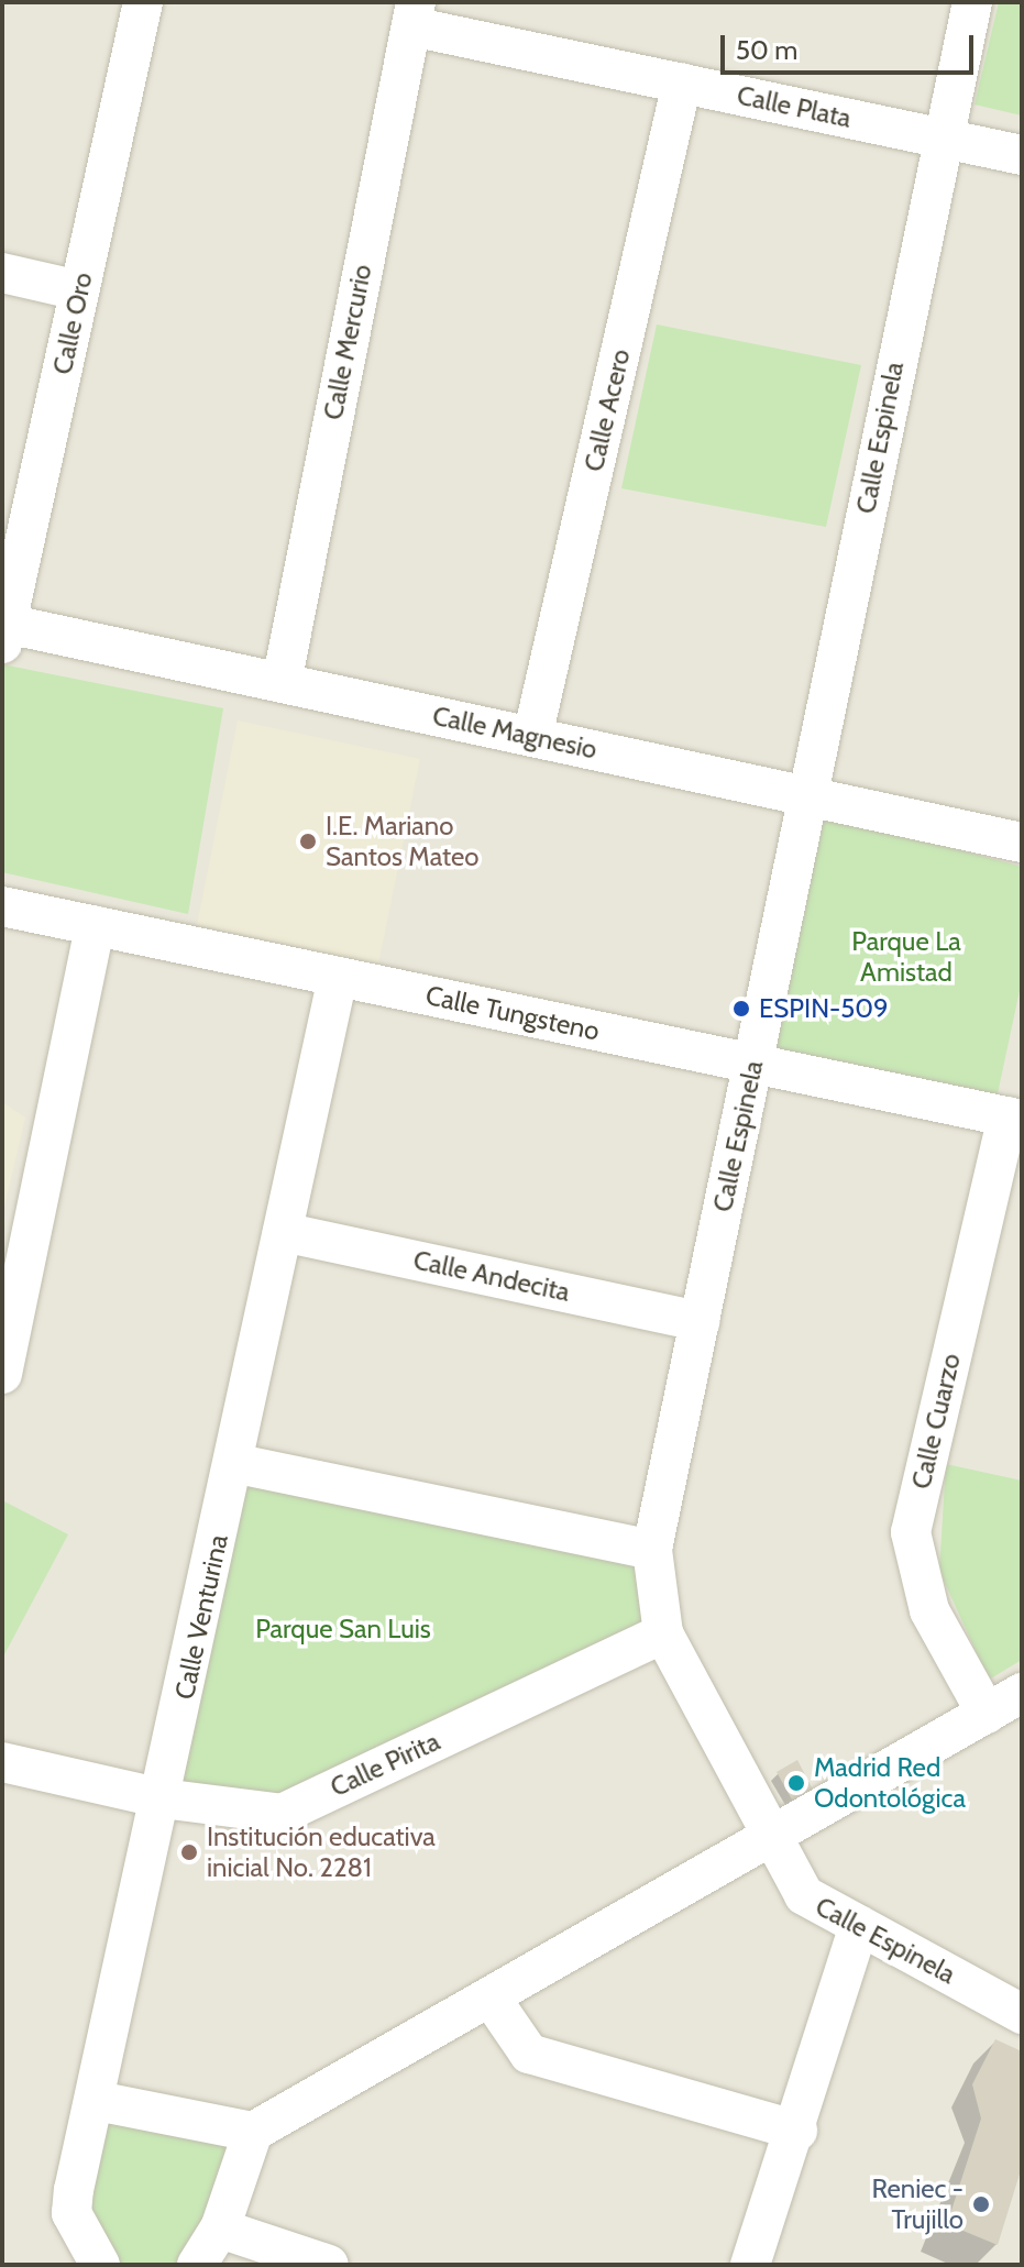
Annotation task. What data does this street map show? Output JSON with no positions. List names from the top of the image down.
{
  "streets": {
    "street": [
      "Calle Plata",
      "Calle Oro",
      "Calle Mercurio",
      "Calle Acero",
      "Calle Espinela",
      "Calle Magnesio",
      "Calle Tungsteno",
      "Calle Andecita",
      "Calle Cuarzo",
      "Calle Venturina",
      "Calle Pirita"
    ]
  },
  "crossings": [
    ["Calle Plata", "Calle Mercurio"],
    ["Calle Plata", "Calle Acero"],
    ["Calle Plata", "Calle Espinela"],
    ["Calle Oro", "Calle Magnesio"],
    ["Calle Mercurio", "Calle Magnesio"],
    ["Calle Acero", "Calle Magnesio"],
    ["Calle Espinela", "Calle Magnesio"],
    ["Calle Espinela", "Calle Tungsteno"],
    ["Calle Espinela", "Calle Andecita"],
    ["Calle Espinela", "Calle Pirita"],
    ["Calle Tungsteno", "Calle Cuarzo"],
    ["Calle Tungsteno", "Calle Venturina"],
    ["Calle Andecita", "Calle Venturina"],
    ["Calle Venturina", "Calle Pirita"]
  ],
  "parks": ["Parque La Amistad", "Parque San Luis"],
  "places": [
    "I.E. Mariano Santos Mateo",
    "ESPIN-509",
    "Madrid Red Odontológica",
    "Institución educativa inicial No. 2281",
    "Reniec - Trujillo"
  ],
  "scale_bar": "50 m"
}
